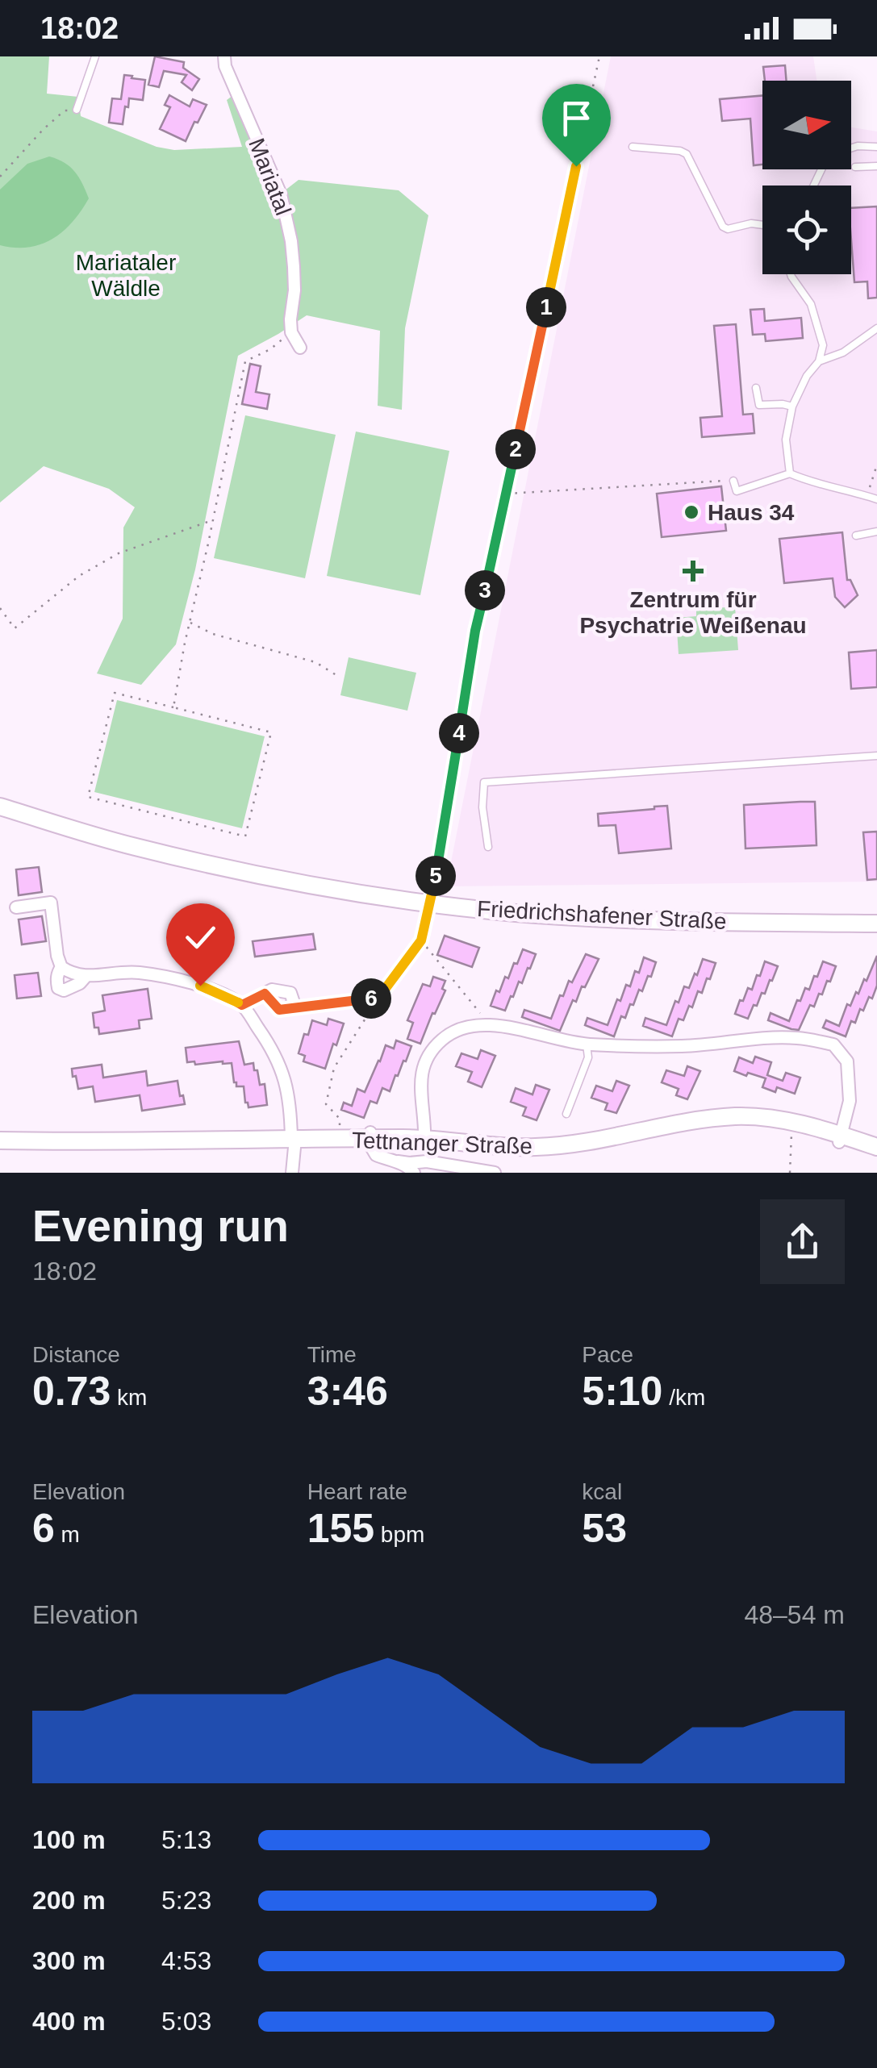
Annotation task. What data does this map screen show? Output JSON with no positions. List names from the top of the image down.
{
  "streets": {
    "main road": ["Friedrichshafener Straße", "Tettnanger Straße"],
    "street": ["Mariatal"]
  },
  "parks": ["Mariataler Wäldle"],
  "places": {
    "other": ["Haus 34"],
    "health": ["Zentrum für Psychatrie Weißenau"]
  },
  "north": "right",
  "page": {
    "status": "18:02",
    "pins": [
      "1",
      "2",
      "3",
      "4",
      "5",
      "6"
    ],
    "heading": ["Evening run", "18:02"],
    "stats": [
      ["Distance", "0.73 km"],
      ["Time", "3:46"],
      ["Pace", "5:10 /km"],
      ["Elevation", "6 m"],
      ["Heart rate", "155 bpm"],
      ["kcal", "53"]
    ],
    "chart": ["Elevation", "48–54 m"],
    "list": [
      {
        "name": "100 m",
        "note": "5:13"
      },
      {
        "name": "200 m",
        "note": "5:23"
      },
      {
        "name": "300 m",
        "note": "4:53"
      },
      {
        "name": "400 m",
        "note": "5:03"
      }
    ]
  }
}
